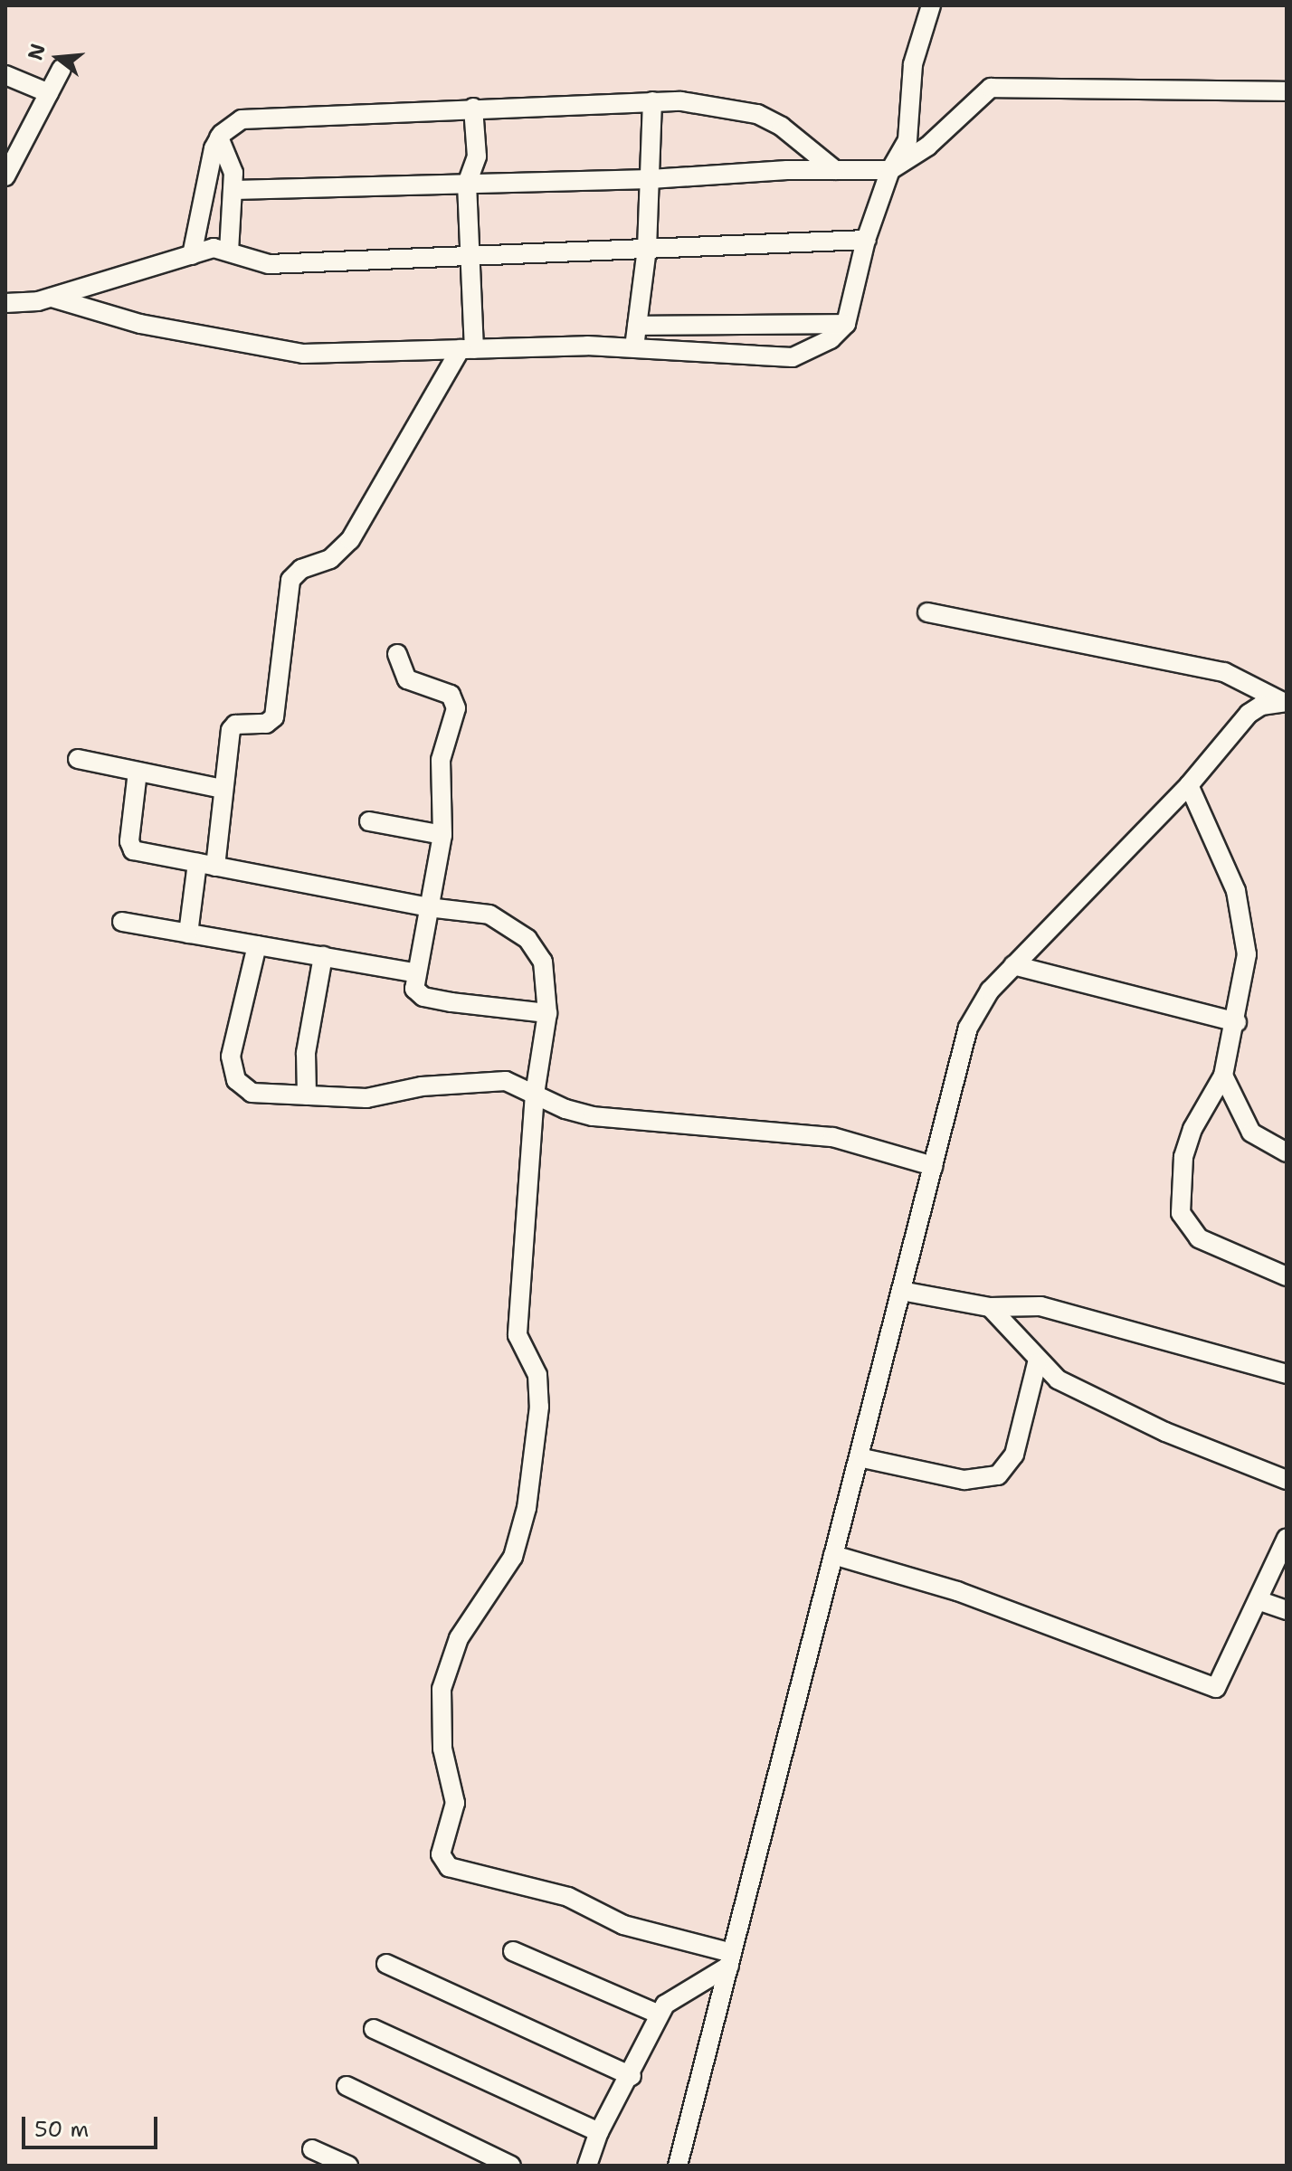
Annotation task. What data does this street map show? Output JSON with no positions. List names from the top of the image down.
{
  "scale_bar": "50 m",
  "north": "left"
}
